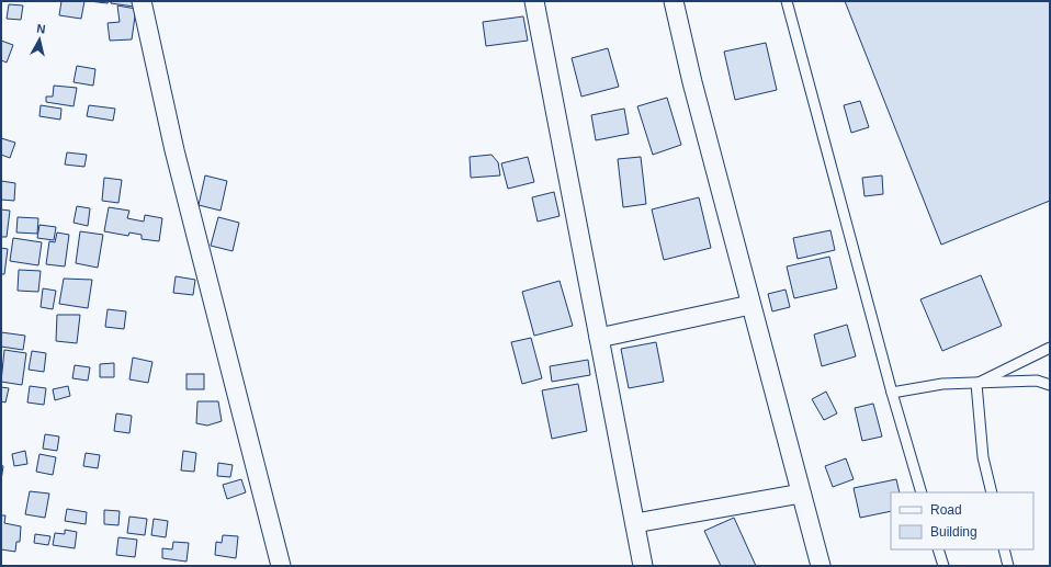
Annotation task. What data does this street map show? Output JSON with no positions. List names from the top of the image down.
{
  "legend": ["Road", "Building"],
  "north": "top"
}
